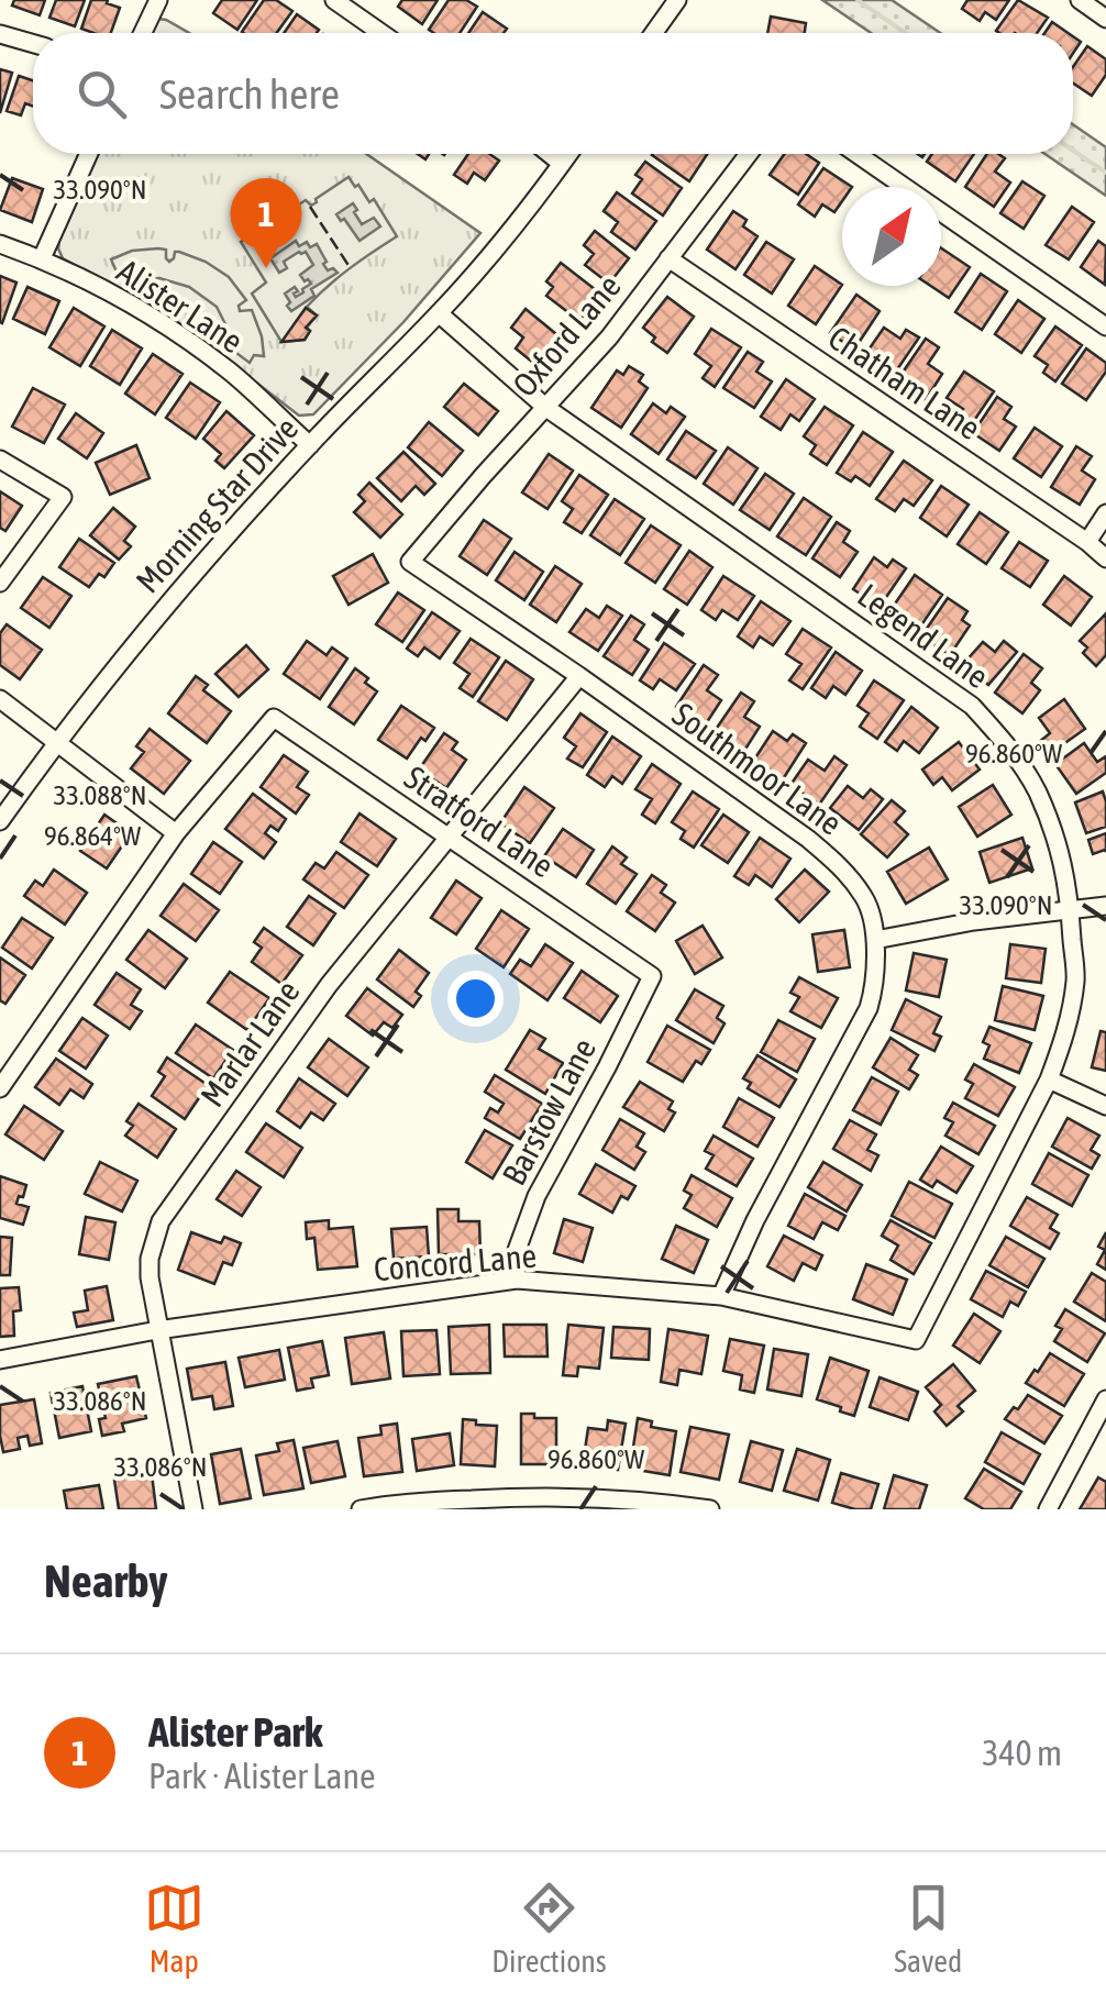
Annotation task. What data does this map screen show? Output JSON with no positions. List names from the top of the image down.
{
  "streets": {
    "street": [
      "Alister Lane",
      "Oxford Lane",
      "Chatham Lane",
      "Morning Star Drive",
      "Legend Lane",
      "Southmoor Lane",
      "Stratford Lane",
      "Marlar Lane",
      "Barstow Lane",
      "Concord Lane"
    ]
  },
  "crossings": [
    ["Alister Lane", "Morning Star Drive"],
    ["Oxford Lane", "Chatham Lane"],
    ["Oxford Lane", "Legend Lane"],
    ["Oxford Lane", "Southmoor Lane"],
    ["Morning Star Drive", "Legend Lane"],
    ["Legend Lane", "Concord Lane"],
    ["Southmoor Lane", "Marlar Lane"],
    ["Southmoor Lane", "Concord Lane"],
    ["Stratford Lane", "Marlar Lane"],
    ["Stratford Lane", "Barstow Lane"],
    ["Marlar Lane", "Concord Lane"],
    ["Barstow Lane", "Concord Lane"]
  ],
  "north": "top right",
  "page": {
    "search": "Search here",
    "pins": "1",
    "heading": "Nearby",
    "list": [
      {
        "mark": "1",
        "name": "Alister Park",
        "note": "Park · Alister Lane",
        "value": "340 m"
      }
    ],
    "nav": ["Map", "Directions", "Saved"]
  },
  "coordinates": [
    "33.090°N",
    "96.860°W",
    "33.088°N",
    "96.864°W",
    "33.086°N"
  ]
}
